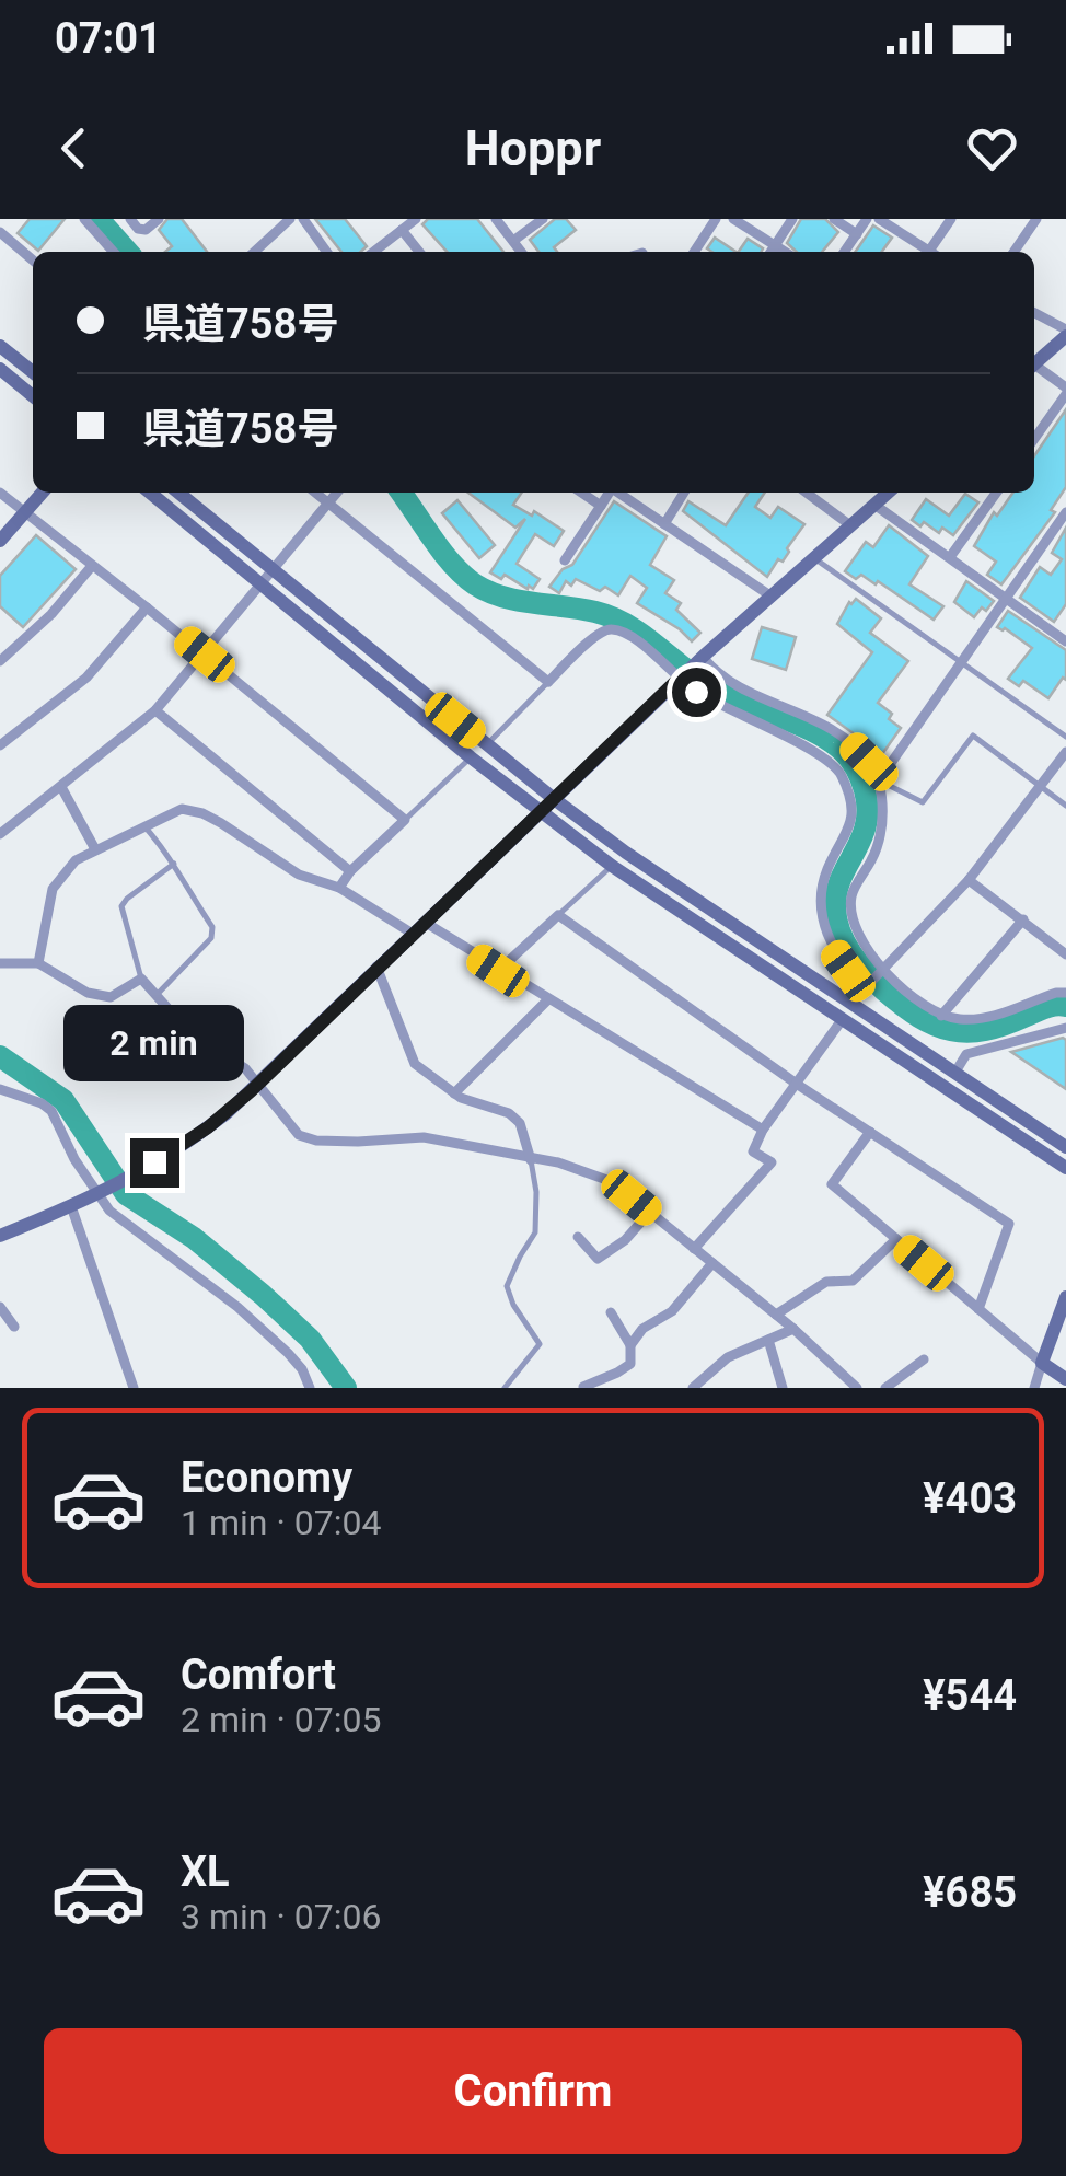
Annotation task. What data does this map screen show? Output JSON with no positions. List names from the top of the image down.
{
  "page": {
    "status": "07:01",
    "header": "Hoppr",
    "banner": ["県道758号", "県道758号"],
    "bubble": "2 min",
    "list": [
      {
        "name": "Economy",
        "note": "1 min · 07:04",
        "value": "¥403"
      },
      {
        "name": "Comfort",
        "note": "2 min · 07:05",
        "value": "¥544"
      },
      {
        "name": "XL",
        "note": "3 min · 07:06",
        "value": "¥685"
      }
    ],
    "buttons": "Confirm"
  }
}
